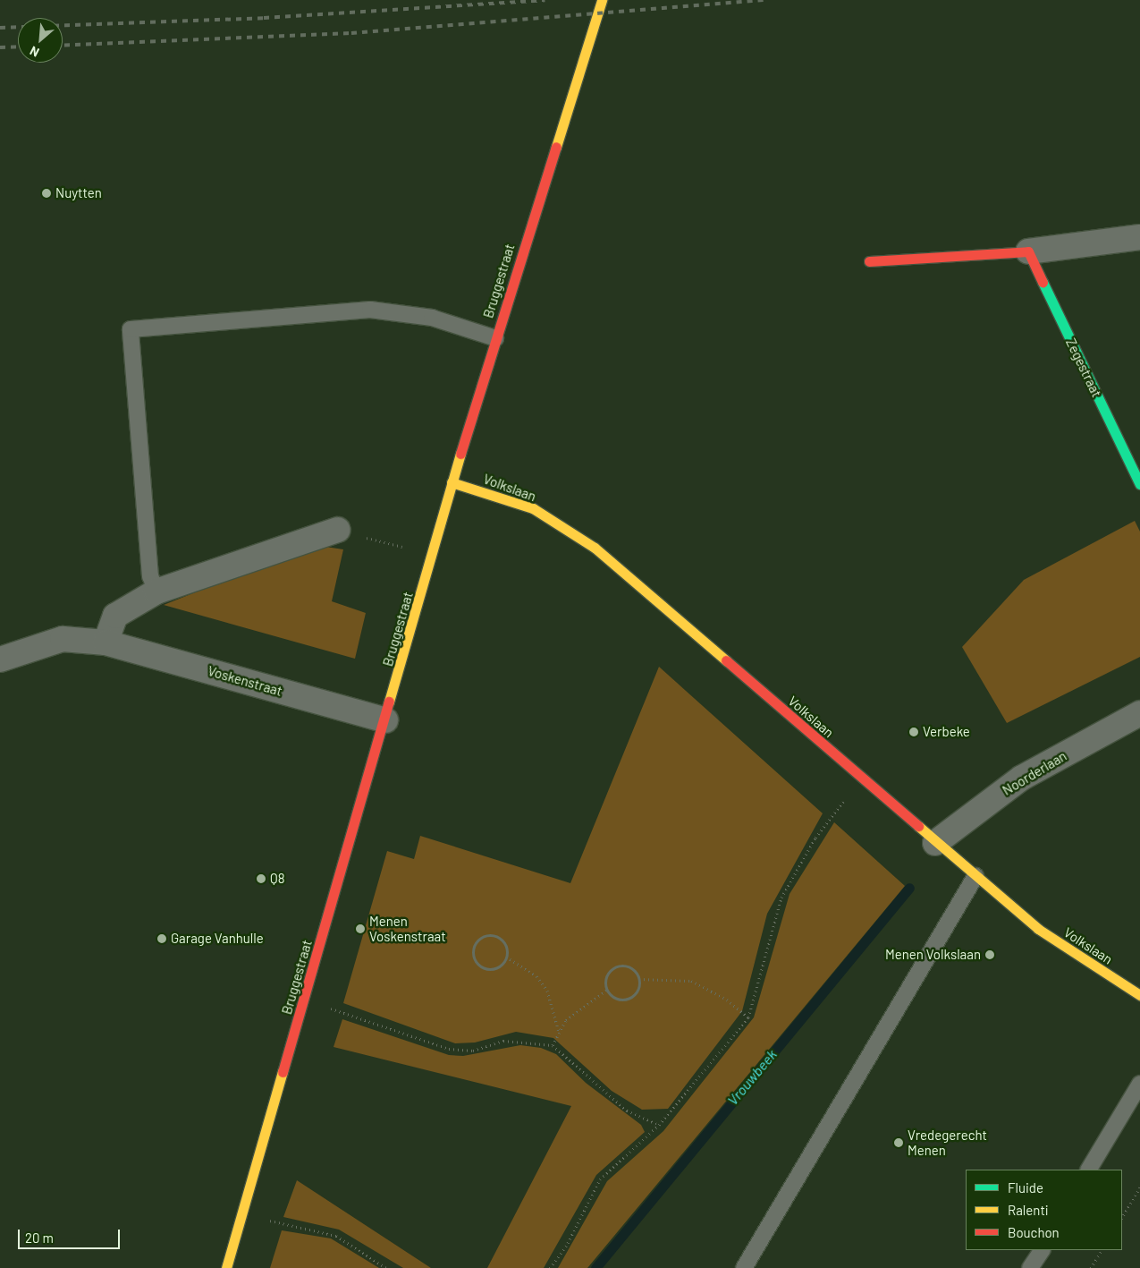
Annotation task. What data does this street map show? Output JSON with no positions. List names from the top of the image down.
{
  "streets": {
    "street": [
      "Bruggestraat",
      "Zegestraat",
      "Volkslaan",
      "Voskenstraat",
      "Noorderlaan"
    ]
  },
  "crossings": [
    ["Bruggestraat", "Volkslaan"],
    ["Bruggestraat", "Voskenstraat"],
    ["Volkslaan", "Noorderlaan"]
  ],
  "water": ["Vrouwbeek"],
  "places": [
    "Nuytten",
    "Verbeke",
    "Q8",
    "Menen Voskenstraat",
    "Garage Vanhulle",
    "Menen Volkslaan",
    "Vredegerecht Menen"
  ],
  "legend": ["Fluide", "Ralenti", "Bouchon"],
  "scale_bar": "20 m",
  "north": "bottom left"
}
